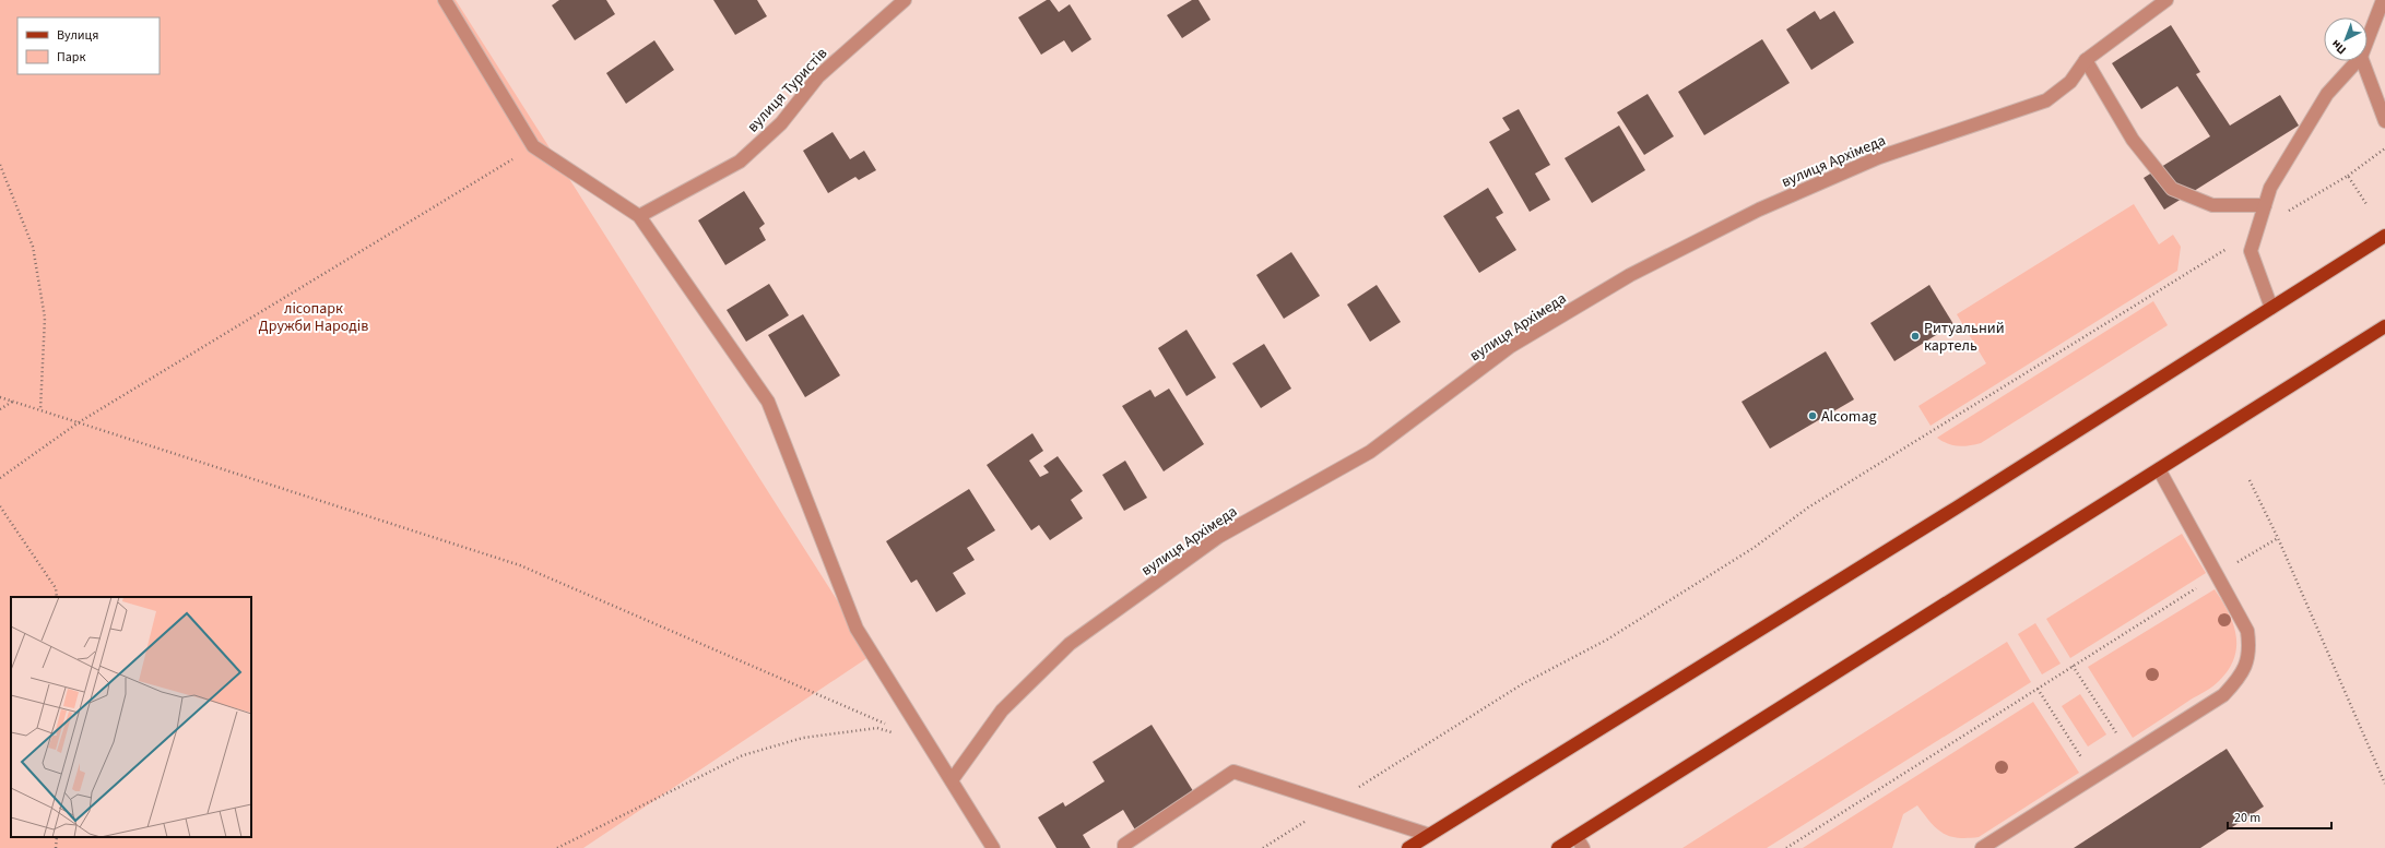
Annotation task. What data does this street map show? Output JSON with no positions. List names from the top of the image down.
{
  "streets": {
    "street": ["вулиця Туристів", "вулиця Архімеда"]
  },
  "parks": ["лісопарк Дружби Народів"],
  "places": ["Ритуальний картель", "Alcomag"],
  "legend": ["Вулиця", "Парк"],
  "scale_bar": "20 m",
  "north": "bottom left"
}
